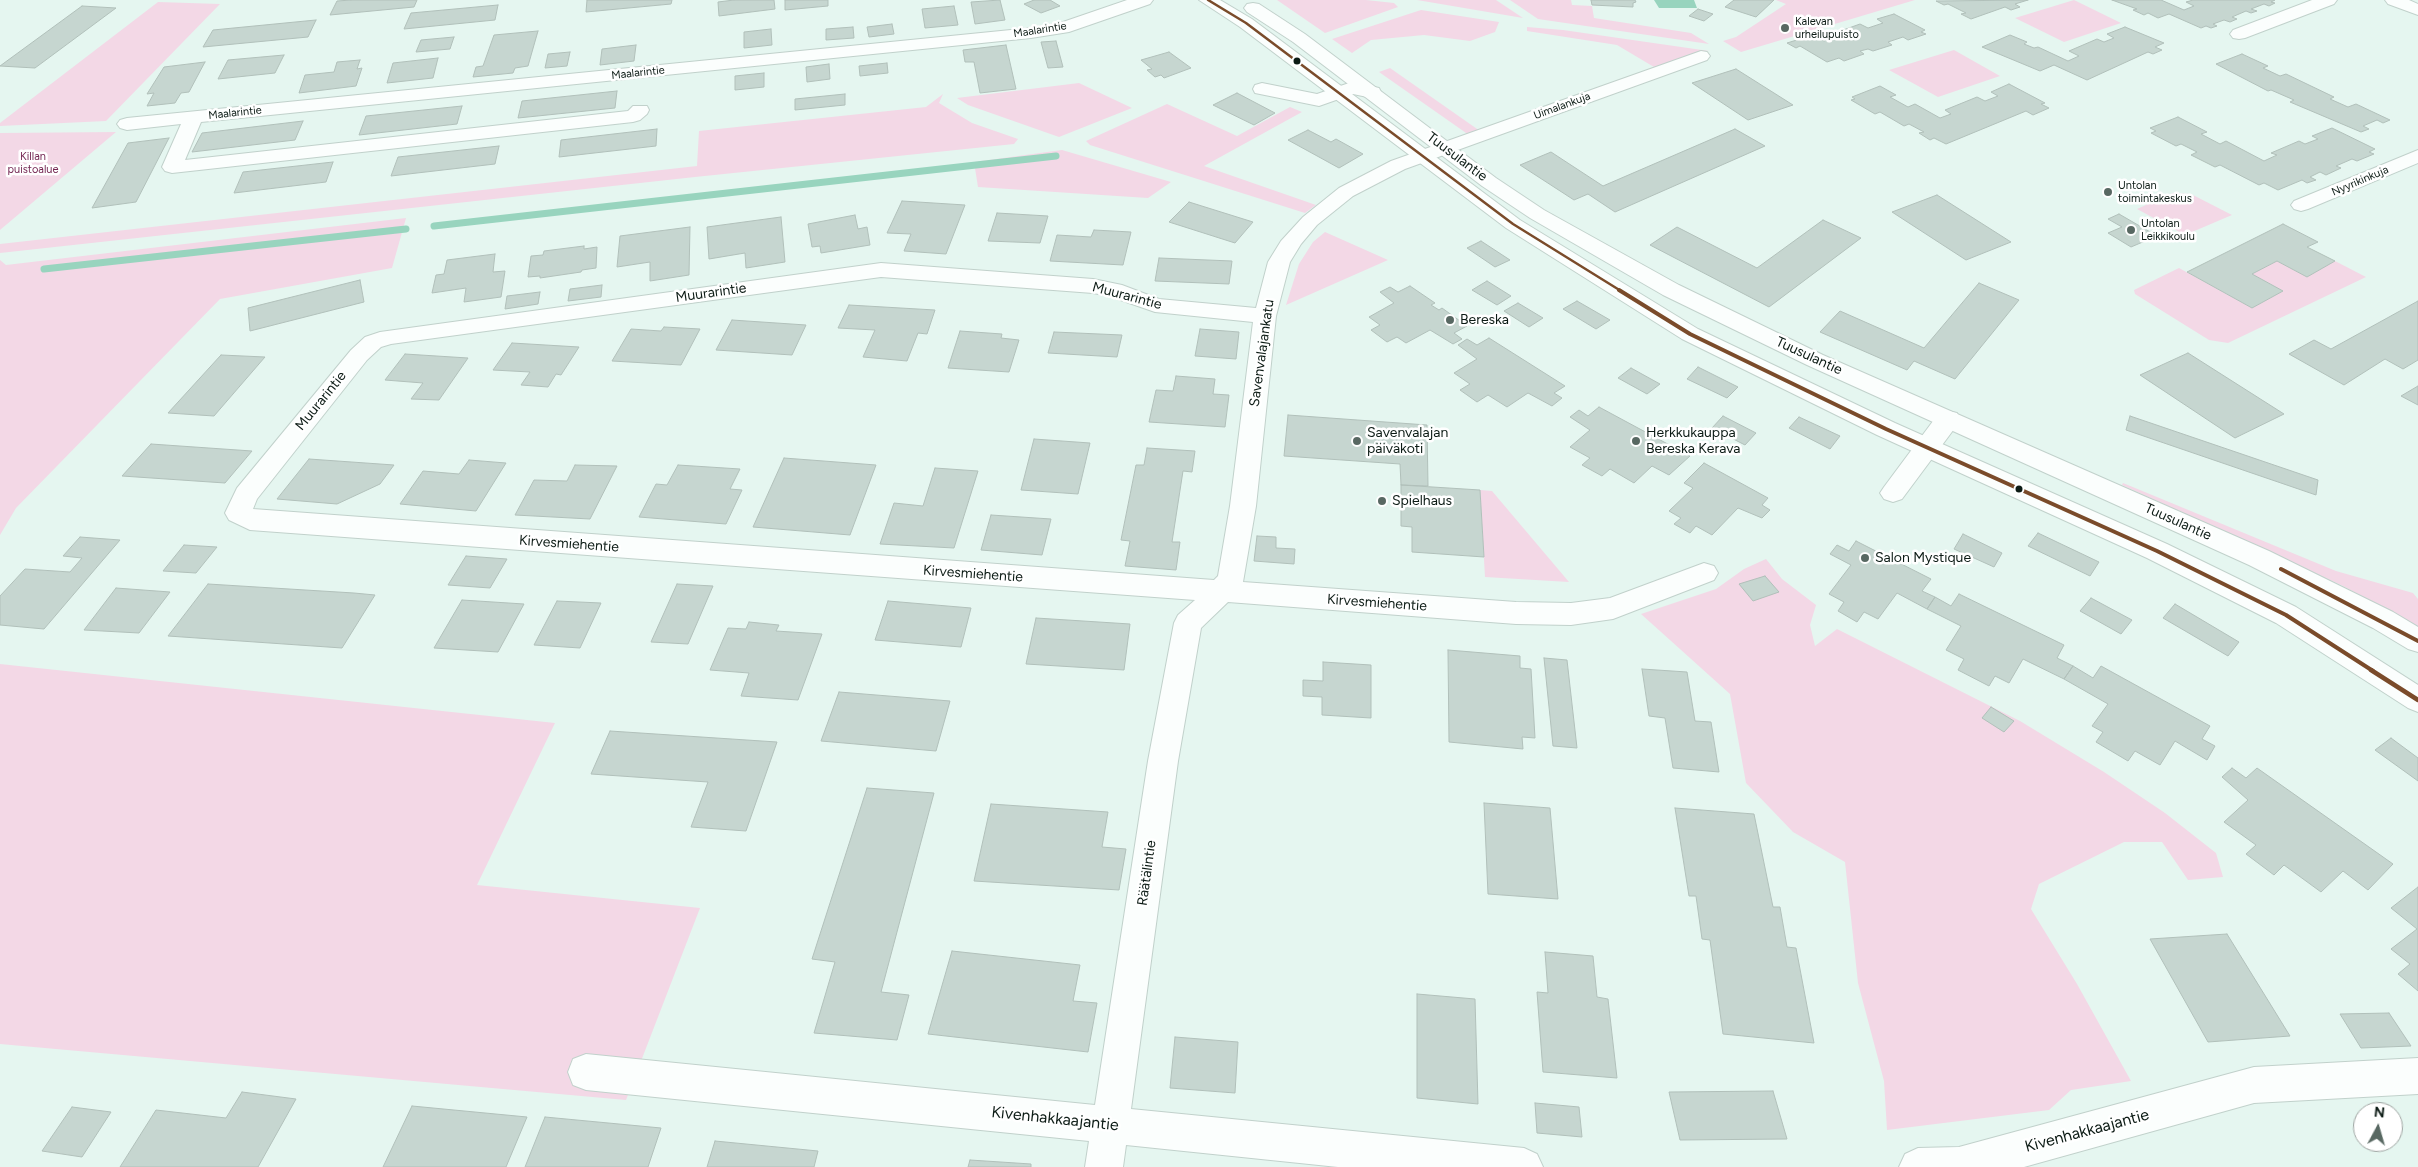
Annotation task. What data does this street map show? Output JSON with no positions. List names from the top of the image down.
{
  "streets": {
    "street": [
      "Maalarintie",
      "Uimalankuja",
      "Tuusulantie",
      "Nyyrikinkuja",
      "Muurarintie",
      "Savenvalajankatu",
      "Kirvesmiehentie",
      "Räätälintie",
      "Kivenhakkaajantie"
    ]
  },
  "crossings": [
    ["Uimalankuja", "Tuusulantie"],
    ["Uimalankuja", "Savenvalajankatu"],
    ["Tuusulantie", "Savenvalajankatu"],
    ["Muurarintie", "Savenvalajankatu"],
    ["Muurarintie", "Kirvesmiehentie"],
    ["Savenvalajankatu", "Kirvesmiehentie"],
    ["Savenvalajankatu", "Räätälintie"],
    ["Kirvesmiehentie", "Räätälintie"],
    ["Räätälintie", "Kivenhakkaajantie"]
  ],
  "parks": ["Killan puistoalue"],
  "places": [
    "Kalevan urheilupuisto",
    "Untolan toimintakeskus",
    "Untolan Leikkikoulu",
    "Bereska",
    "Savenvalajan päiväkoti",
    "Herkkukauppa Bereska Kerava",
    "Spielhaus",
    "Salon Mystique"
  ],
  "north": "top"
}
